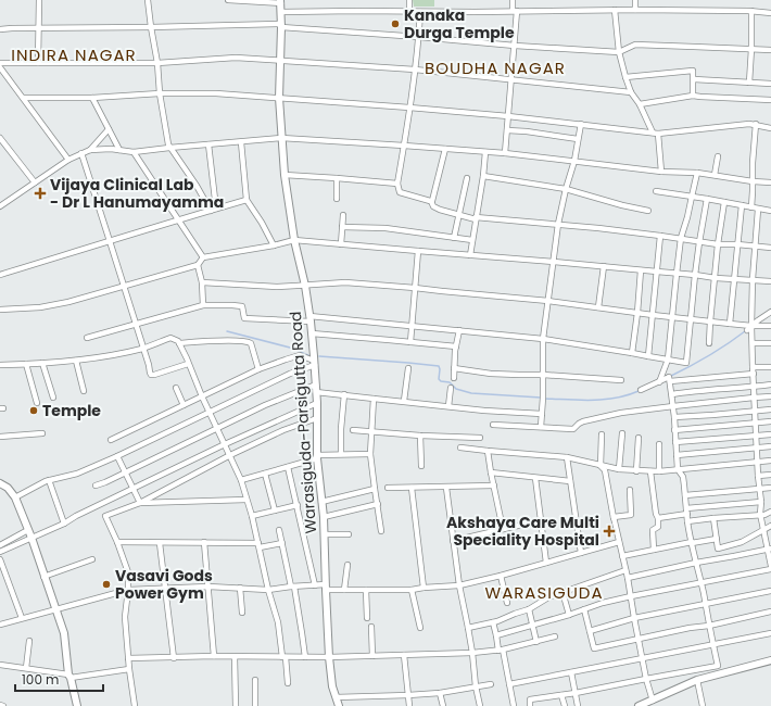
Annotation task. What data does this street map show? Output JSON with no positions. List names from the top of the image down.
{
  "streets": {
    "street": ["Warasiguda-Parsigutta Road"]
  },
  "districts": ["INDIRA NAGAR", "BOUDHA NAGAR", "WARASIGUDA"],
  "places": {
    "other": ["Kanaka Durga Temple", "Temple", "Vasavi Gods Power Gym"],
    "health": ["Vijaya Clinical Lab - Dr L Hanumayamma", "Akshaya Care Multi Speciality Hospital"]
  },
  "scale_bar": "100 m"
}
